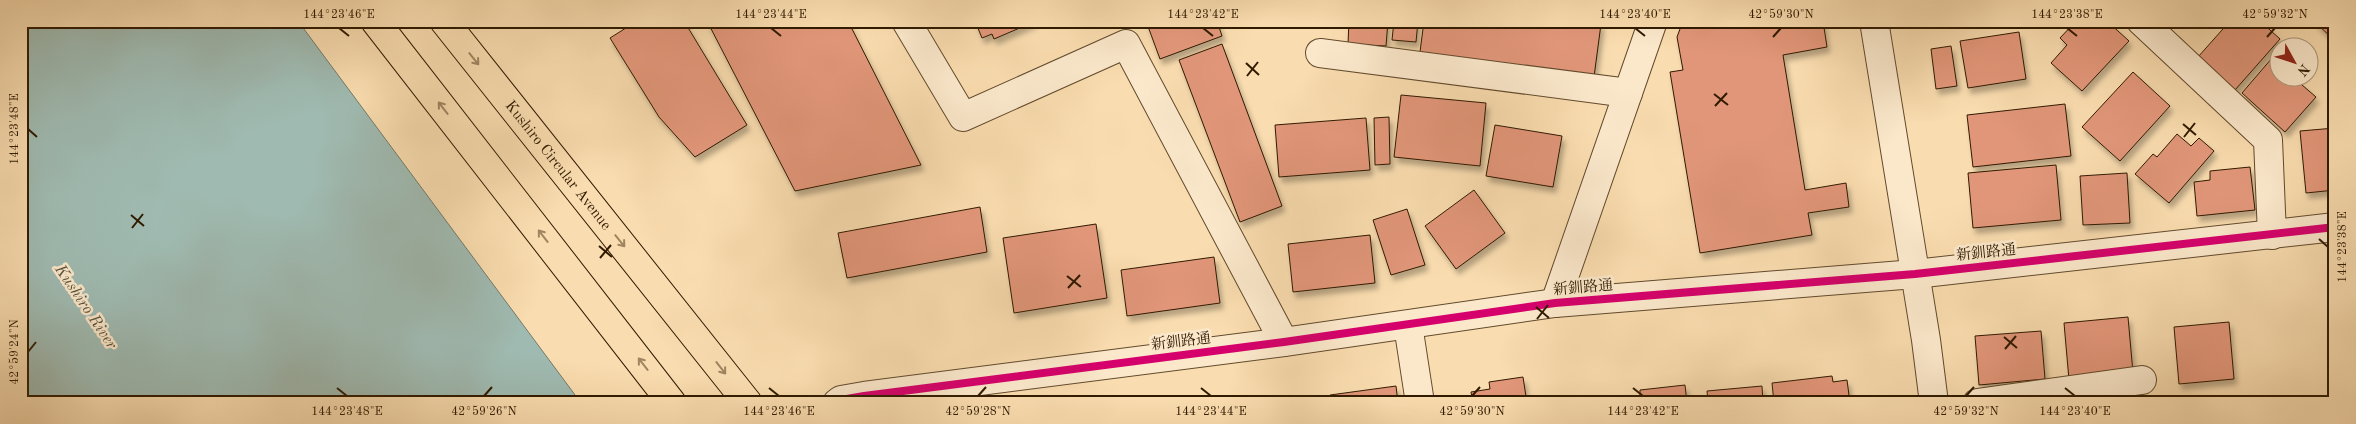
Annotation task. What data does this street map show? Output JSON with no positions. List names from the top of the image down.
{
  "streets": {
    "highway": ["Kushiro Circular Avenue"],
    "street": ["新釧路通"]
  },
  "water": ["Kushiro River"],
  "north": "bottom right",
  "coordinates": [
    "144°23'46\"E",
    "144°23'44\"E",
    "144°23'42\"E",
    "144°23'40\"E",
    "42°59'30\"N",
    "144°23'38\"E",
    "42°59'32\"N",
    "144°23'48\"E",
    "42°59'24\"N",
    "42°59'26\"N",
    "42°59'28\"N"
  ]
}
